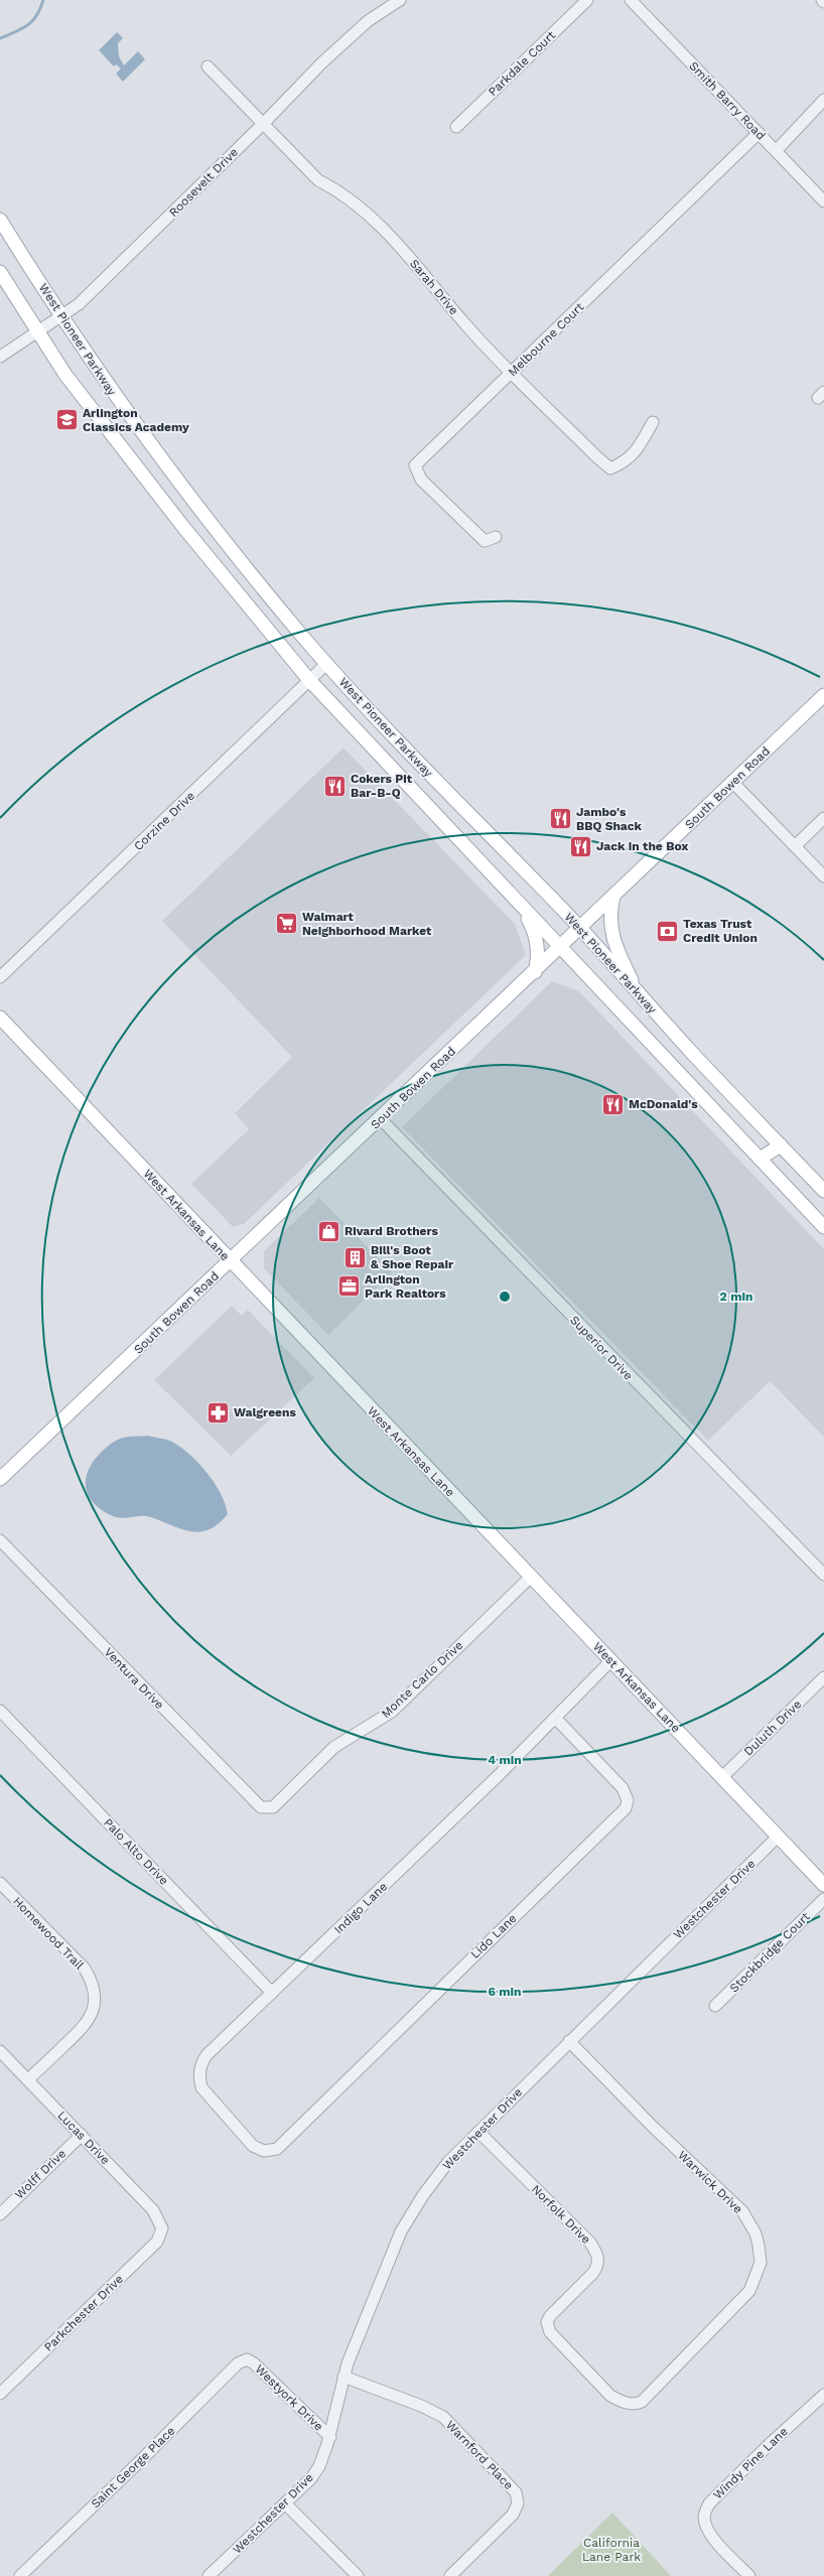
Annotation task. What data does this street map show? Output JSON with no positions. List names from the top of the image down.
{
  "streets": {
    "main road": ["West Pioneer Parkway", "South Bowen Road", "West Arkansas Lane"],
    "street": [
      "Parkdale Court",
      "Smith Barry Road",
      "Roosevelt Drive",
      "Sarah Drive",
      "Melbourne Court",
      "Corzine Drive",
      "Superior Drive",
      "Ventura Drive",
      "Monte Carlo Drive",
      "Duluth Drive",
      "Palo Alto Drive",
      "Westchester Drive",
      "Indigo Lane",
      "Homewood Trail",
      "Lido Lane",
      "Stockbridge Court",
      "Lucas Drive",
      "Wolff Drive",
      "Warwick Drive",
      "Norfolk Drive",
      "Parkchester Drive",
      "Westyork Drive",
      "Warnford Place",
      "Windy Pine Lane",
      "Saint George Place"
    ]
  },
  "crossings": [
    ["Smith Barry Road", "Melbourne Court"],
    ["Roosevelt Drive", "Sarah Drive"],
    ["Roosevelt Drive", "West Pioneer Parkway"],
    ["Sarah Drive", "Melbourne Court"],
    ["West Pioneer Parkway", "South Bowen Road"],
    ["West Pioneer Parkway", "Corzine Drive"],
    ["South Bowen Road", "West Arkansas Lane"],
    ["South Bowen Road", "Superior Drive"],
    ["West Arkansas Lane", "Monte Carlo Drive"],
    ["West Arkansas Lane", "Duluth Drive"],
    ["West Arkansas Lane", "Westchester Drive"],
    ["West Arkansas Lane", "Indigo Lane"],
    ["Ventura Drive", "Monte Carlo Drive"],
    ["Palo Alto Drive", "Indigo Lane"],
    ["Westchester Drive", "Warwick Drive"],
    ["Westchester Drive", "Norfolk Drive"],
    ["Westchester Drive", "Westyork Drive"],
    ["Westchester Drive", "Warnford Place"],
    ["Indigo Lane", "Lido Lane"],
    ["Homewood Trail", "Lucas Drive"],
    ["Lucas Drive", "Wolff Drive"],
    ["Lucas Drive", "Parkchester Drive"],
    ["Warwick Drive", "Norfolk Drive"],
    ["Westyork Drive", "Saint George Place"]
  ],
  "parks": ["California Lane Park"],
  "places": {
    "school or university": ["Arlington Classics Academy"],
    "restaurant": [
      "Cokers Pit Bar-B-Q",
      "Jambo's BBQ Shack",
      "Jack in the Box",
      "McDonald's"
    ],
    "supermarket": ["Walmart Neighborhood Market"],
    "bank": ["Texas Trust Credit Union"],
    "shop": ["Rivard Brothers"],
    "building": ["Bill's Boot & Shoe Repair"],
    "office": ["Arlington Park Realtors"],
    "pharmacy": ["Walgreens"]
  },
  "rings": ["2 min", "4 min", "6 min"]
}
